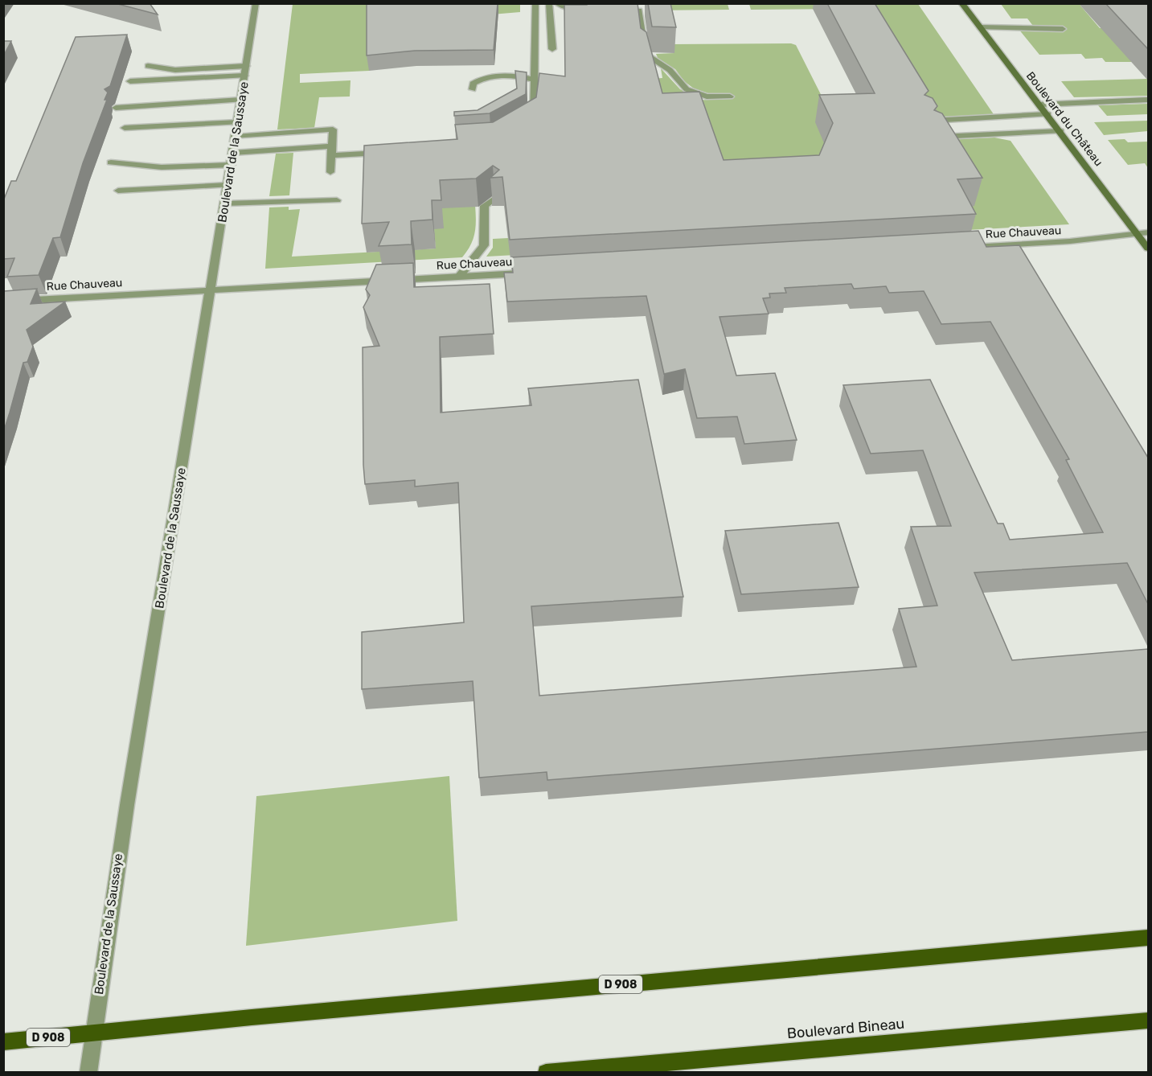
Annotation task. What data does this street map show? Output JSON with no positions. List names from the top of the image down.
{
  "streets": {
    "main road": ["D 908", "Boulevard Bineau"],
    "street": ["Boulevard du Château", "Boulevard de la Saussaye", "Rue Chauveau"]
  },
  "crossings": [
    ["Boulevard du Château", "Rue Chauveau"],
    ["Boulevard de la Saussaye", "Rue Chauveau"],
    ["Boulevard de la Saussaye", "D 908"]
  ]
}
